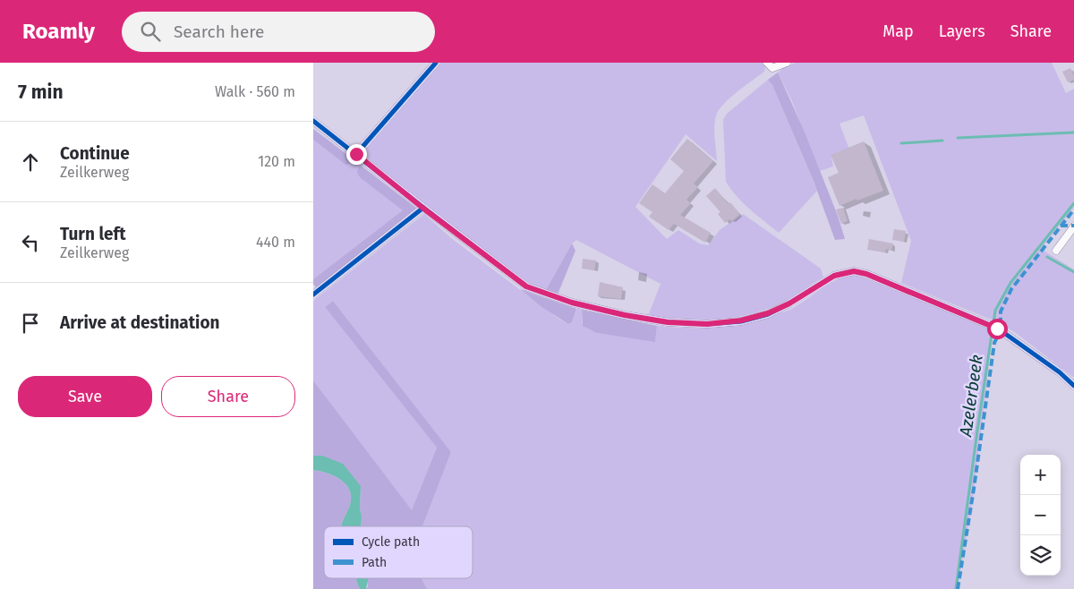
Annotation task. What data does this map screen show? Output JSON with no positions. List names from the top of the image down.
{
  "water": ["Azelerbeek"],
  "legend": ["Cycle path", "Path"],
  "page": {
    "header": "Roamly",
    "search": "Search here",
    "nav": ["Map", "Layers", "Share"],
    "heading": ["7 min", "Walk · 560 m"],
    "list": [
      ["Continue", "Zeilkerweg", "120 m"],
      ["Turn left", "Zeilkerweg", "440 m"],
      "Arrive at destination"
    ],
    "buttons": ["Save", "Share"],
    "map_buttons": ["+", "−"]
  }
}
